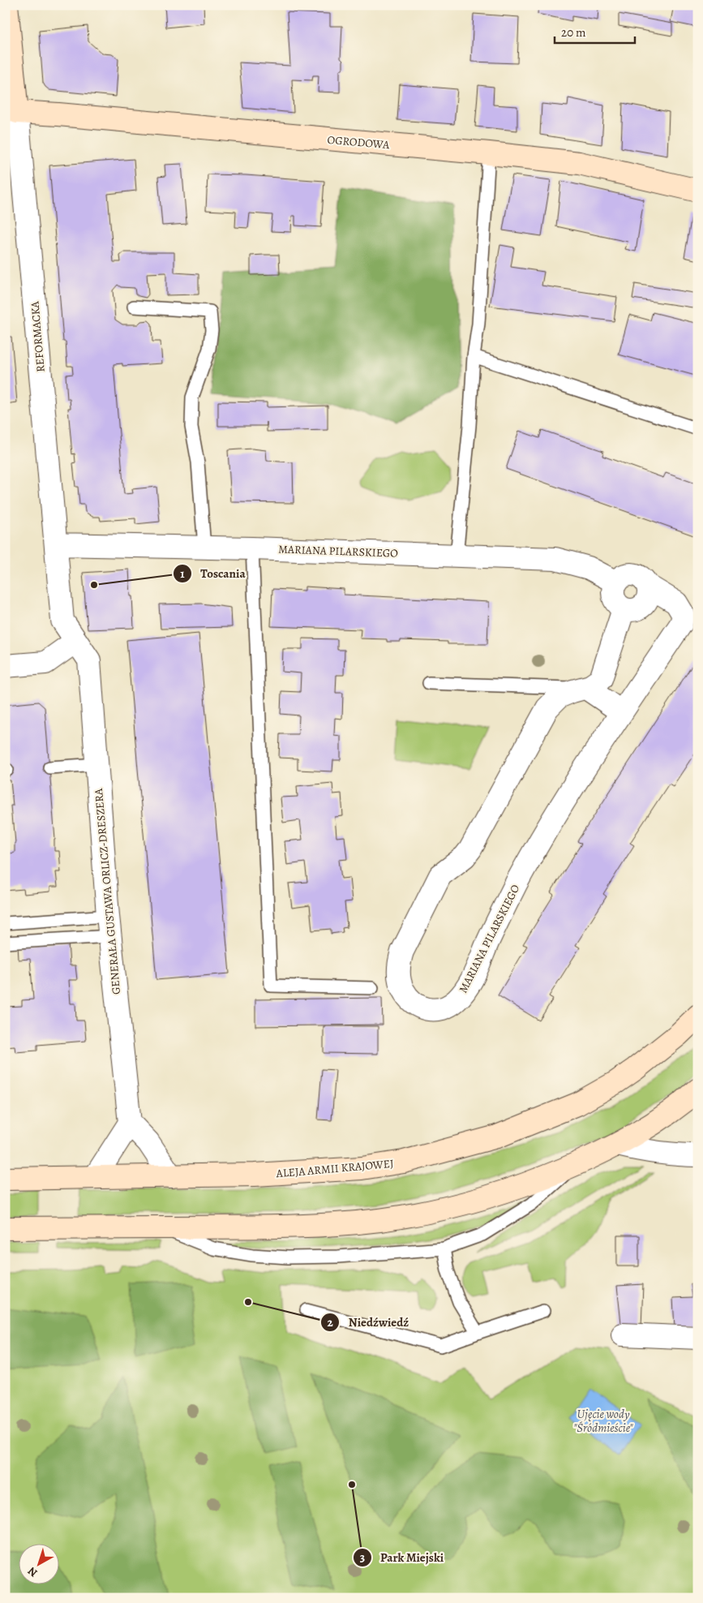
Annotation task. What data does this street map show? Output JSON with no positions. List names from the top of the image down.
{
  "streets": {
    "main road": ["OGRODOWA", "REFORMACKA", "ALEJA ARMII KRAJOWEJ"],
    "street": ["MARIANA PILARSKIEGO", "GENERAŁA GUSTAWA ORLICZ-DRESZERA"]
  },
  "crossings": [
    ["OGRODOWA", "REFORMACKA"],
    ["REFORMACKA", "MARIANA PILARSKIEGO"],
    ["REFORMACKA", "GENERAŁA GUSTAWA ORLICZ-DRESZERA"]
  ],
  "water": ["Ujęcie wody \"Śródmieście\""],
  "places": ["Toscania", "Niedźwiedź", "Park Miejski"],
  "scale_bar": "20 m",
  "north": "bottom left"
}
